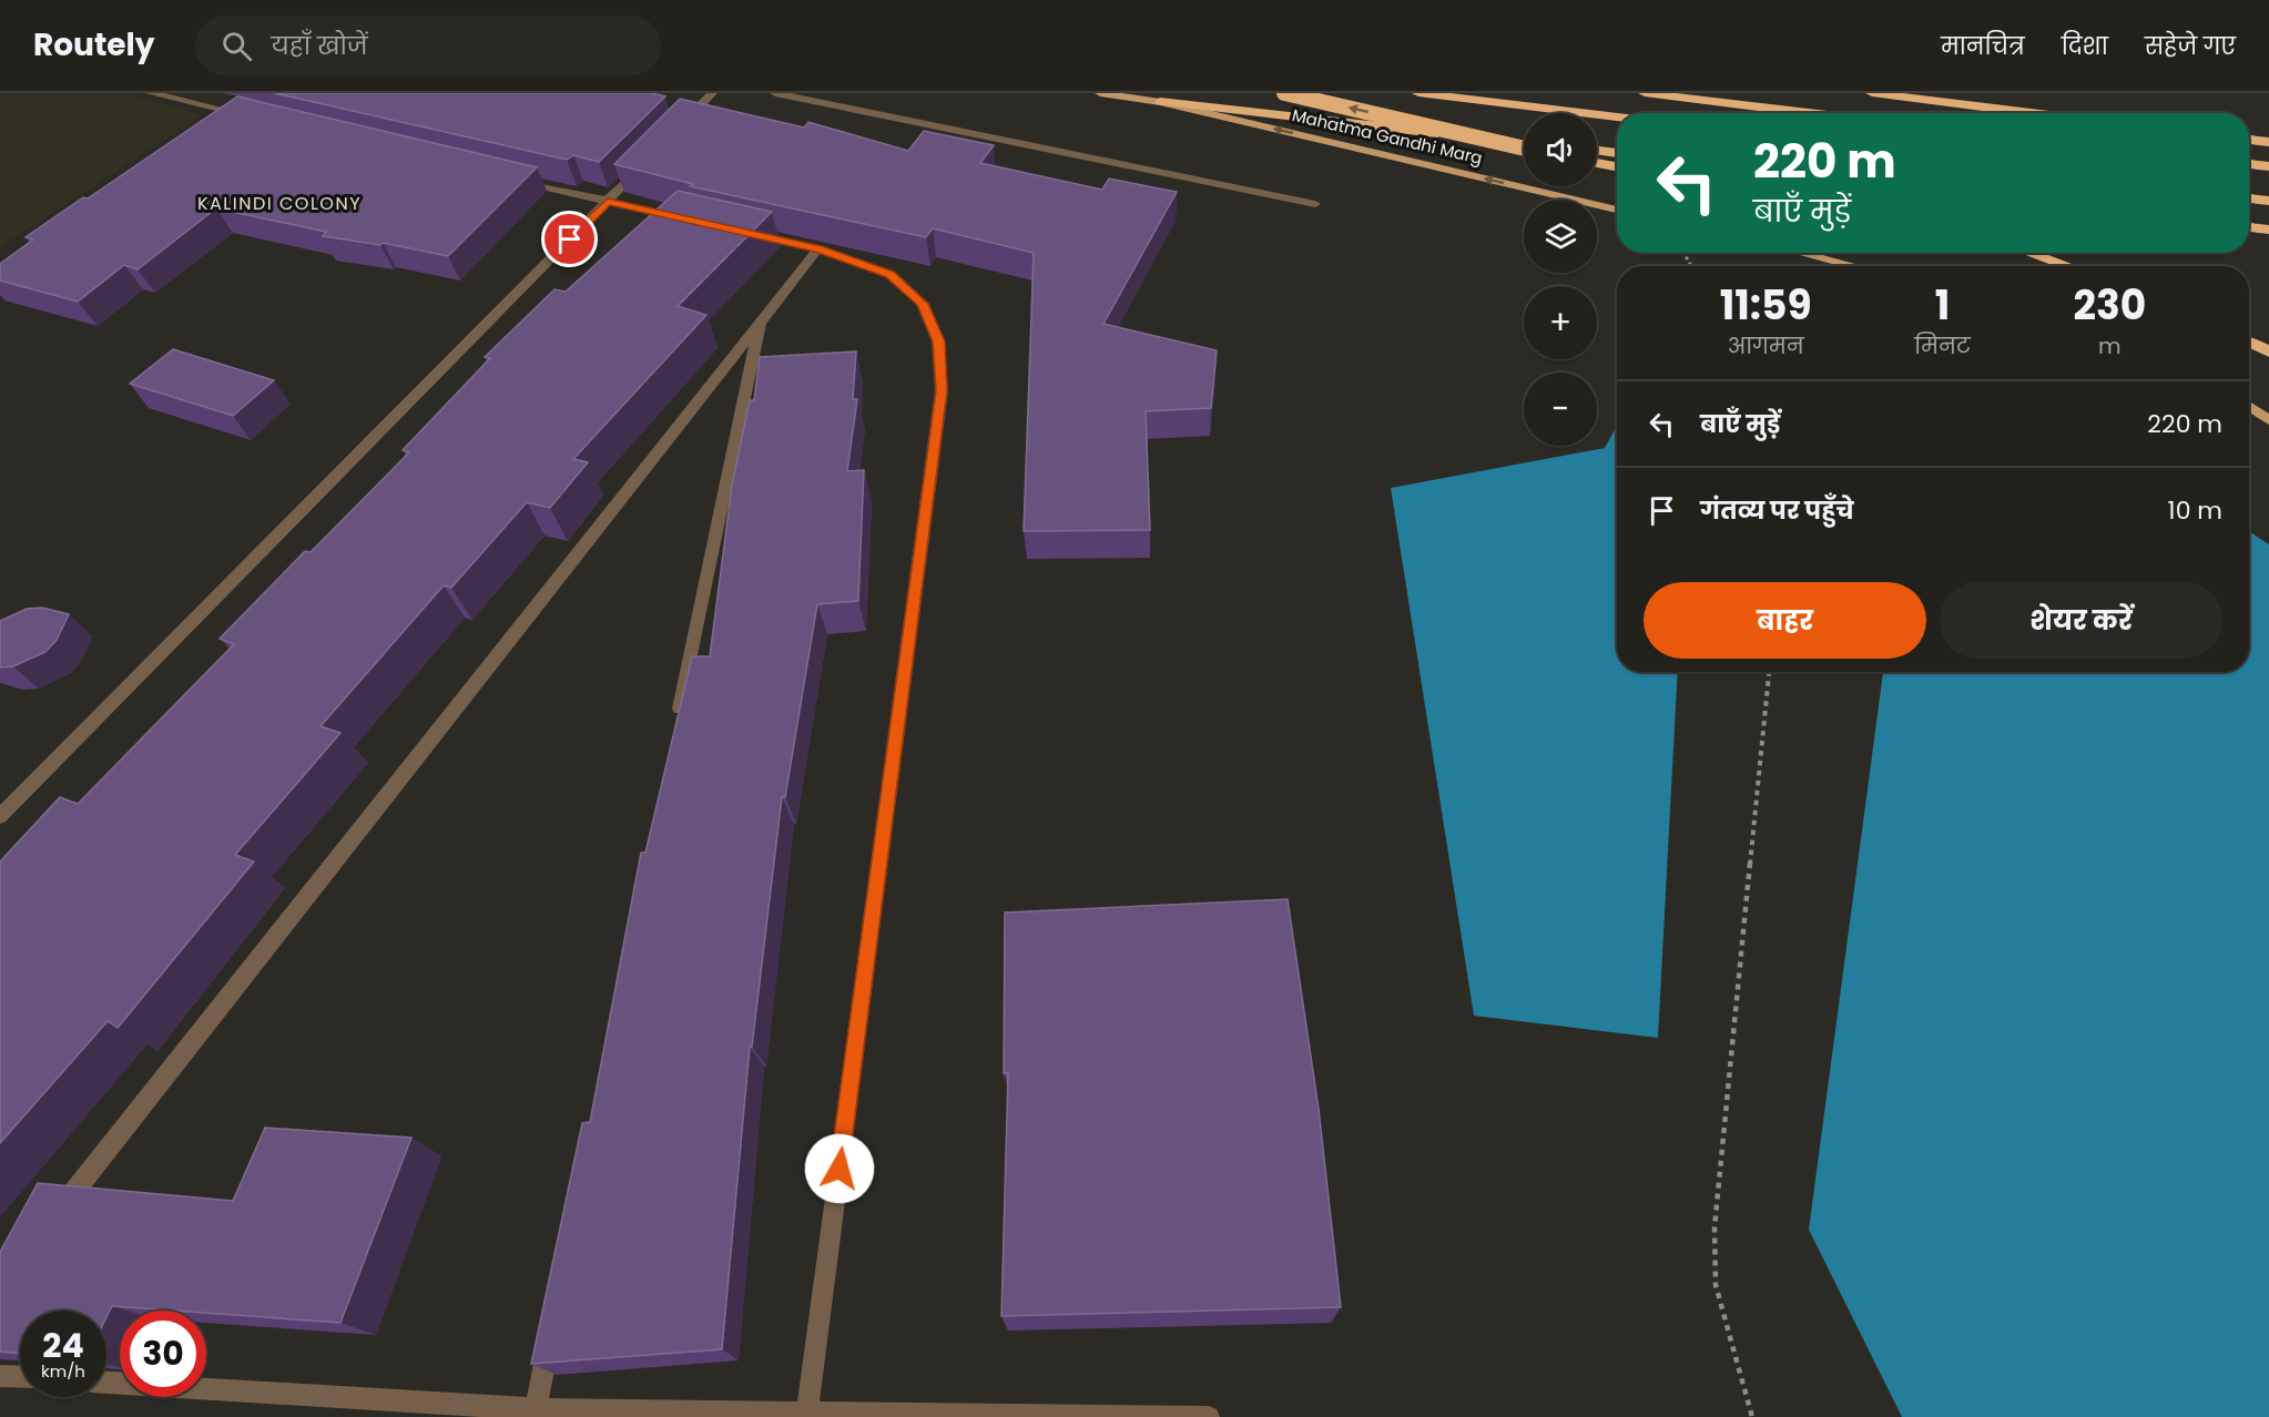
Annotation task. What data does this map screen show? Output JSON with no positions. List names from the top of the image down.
{
  "streets": {
    "main road": ["Mahatma Gandhi Marg"]
  },
  "one_way": ["Mahatma Gandhi Marg"],
  "districts": ["KALINDI COLONY"],
  "page": {
    "header": "Routely",
    "search": "यहाँ खोजें",
    "nav": ["मानचित्र", "दिशा", "सहेजे गए"],
    "map_buttons": ["+", "−"],
    "turn": ["220 m", "बाएँ मुड़ें"],
    "eta": [
      "11:59",
      "आगमन",
      "1",
      "मिनट",
      "230",
      "m"
    ],
    "list": [
      {
        "name": "बाएँ मुड़ें",
        "value": "220 m"
      },
      {
        "name": "गंतव्य पर पहुँचे",
        "value": "10 m"
      }
    ],
    "buttons": ["बाहर", "शेयर करें"],
    "speed": "24 km/h",
    "limit": "30"
  }
}
